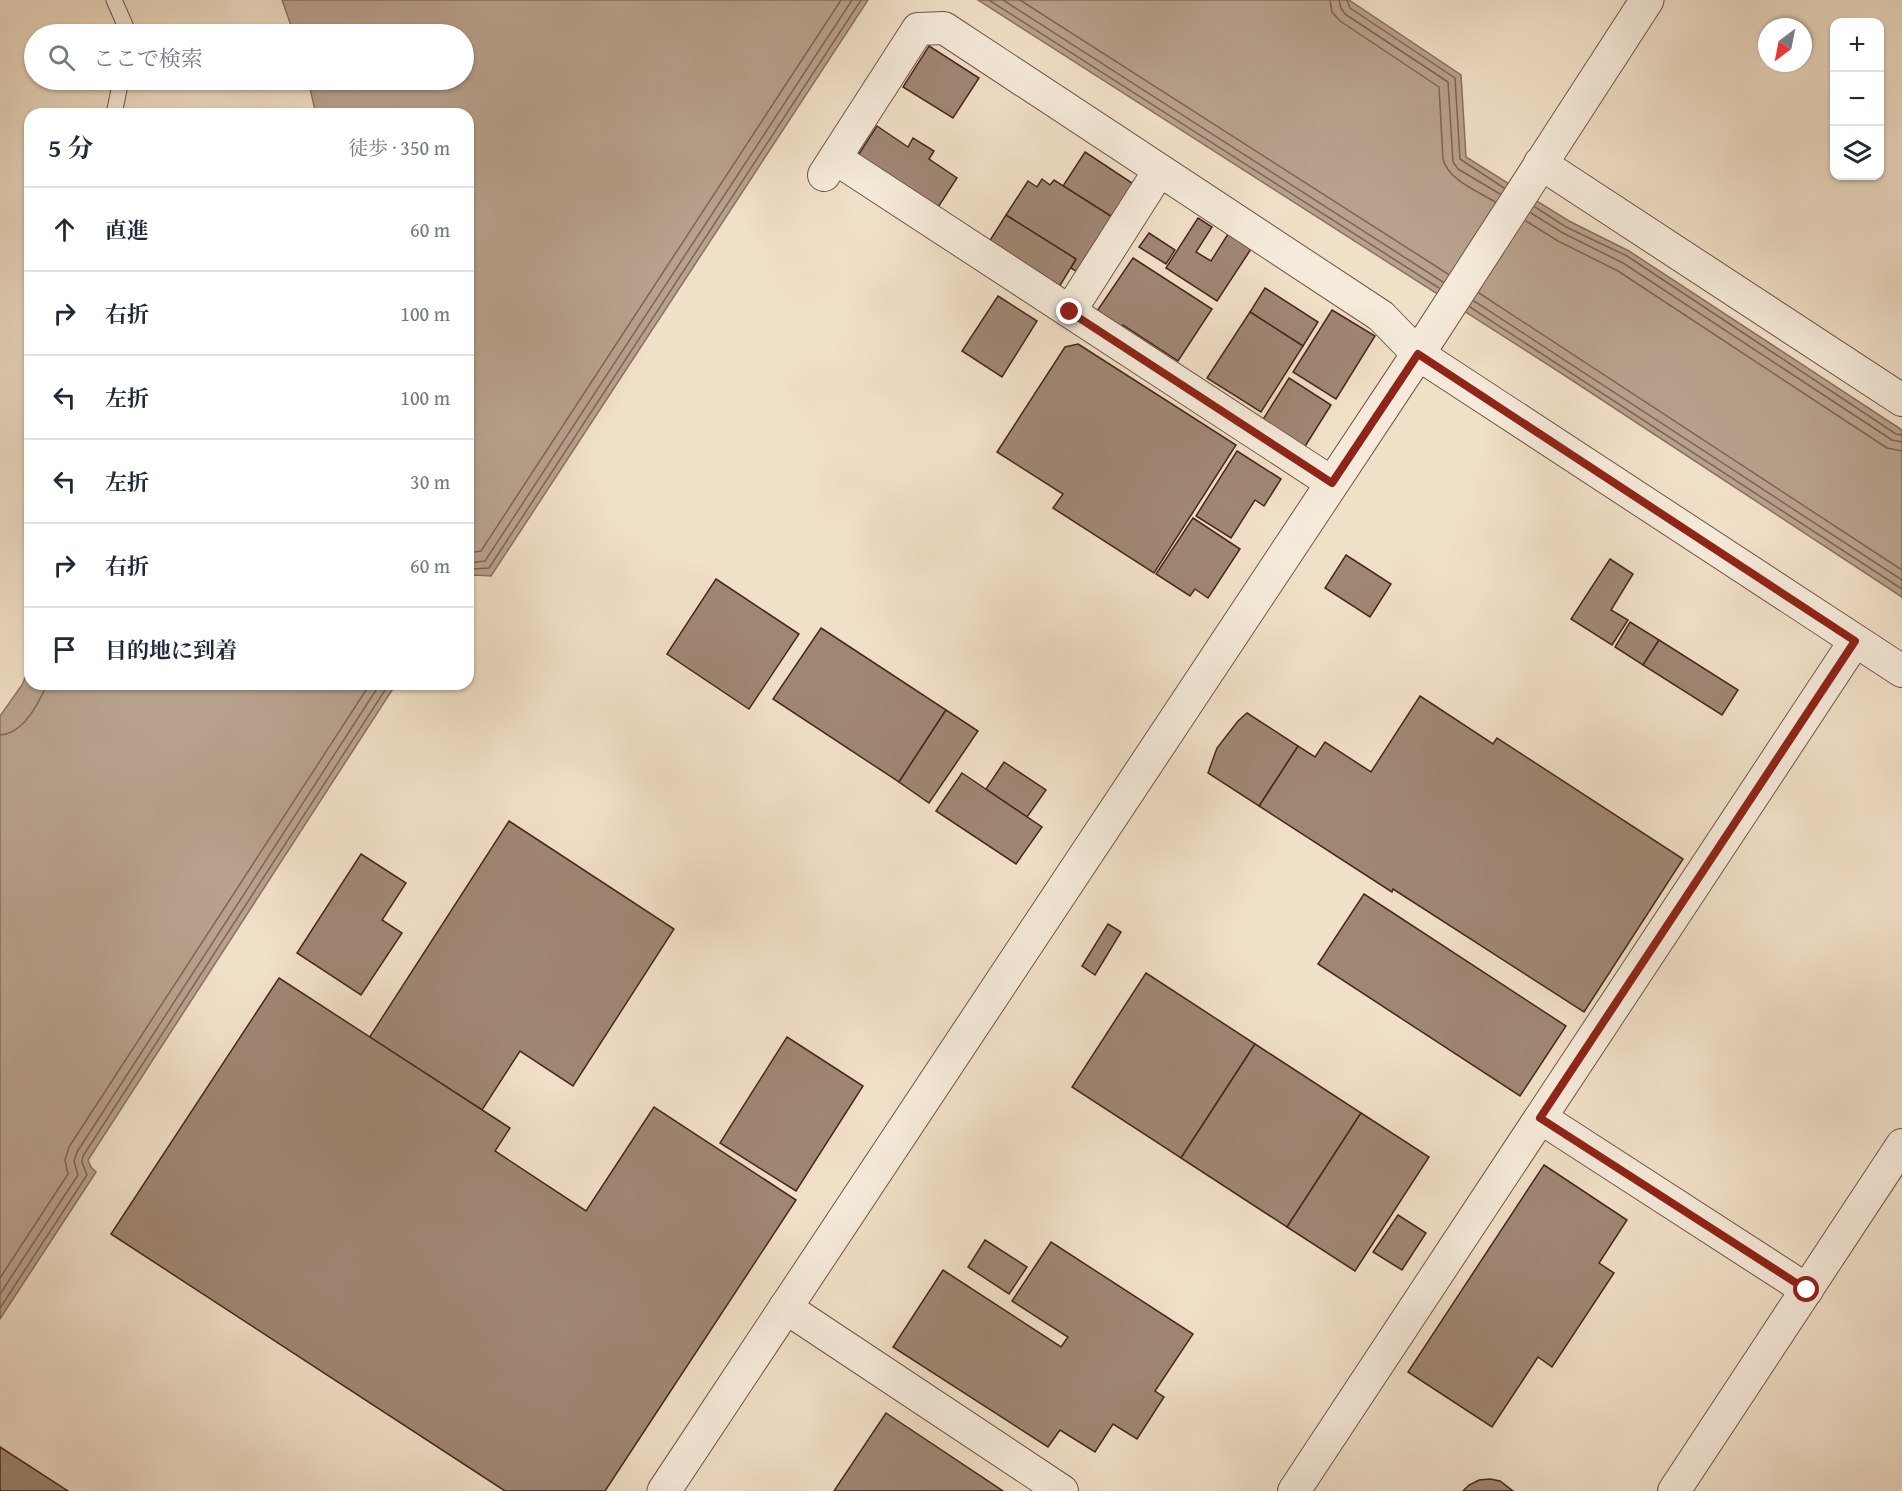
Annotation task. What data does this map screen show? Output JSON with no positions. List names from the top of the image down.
{
  "north": "bottom left",
  "page": {
    "map_buttons": ["+", "−"],
    "search": "ここで検索",
    "heading": ["5 分", "徒歩 · 350 m"],
    "list": [
      ["直進", "60 m"],
      ["右折", "100 m"],
      ["左折", "100 m"],
      ["左折", "30 m"],
      ["右折", "60 m"],
      "目的地に到着"
    ]
  }
}
